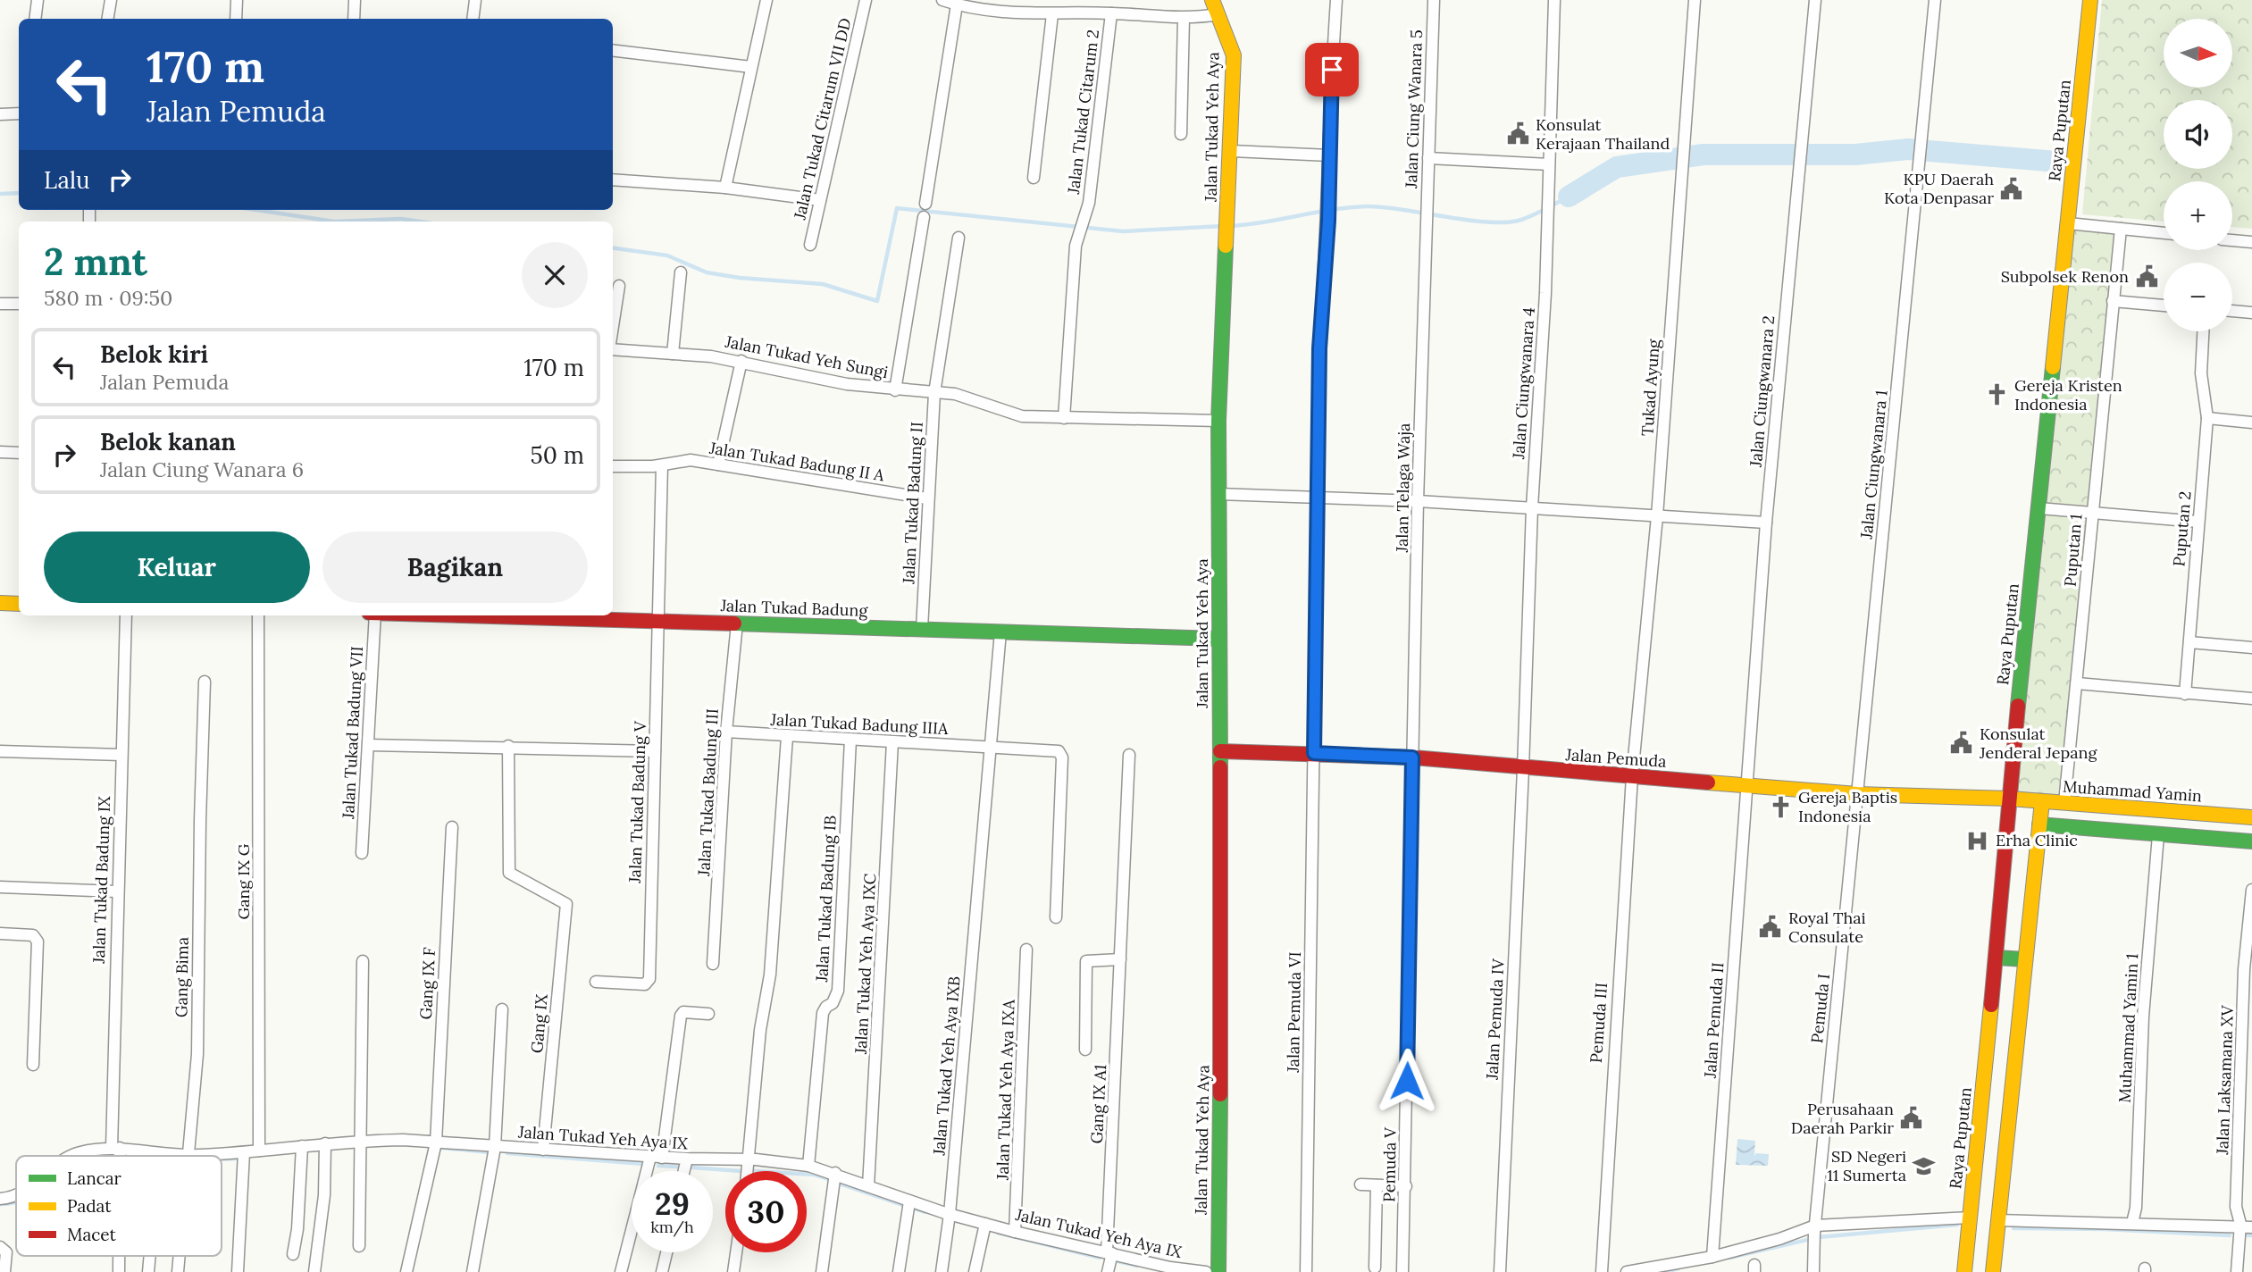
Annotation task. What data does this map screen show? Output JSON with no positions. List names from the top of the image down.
{
  "streets": {
    "street": [
      "Jalan Ciung Wanara 5",
      "Jalan Tukad Citarum 2",
      "Jalan Tukad Citarum VII DD",
      "Jalan Tukad Yeh Aya",
      "Raya Puputan",
      "Jalan Tukad Yeh Sungi",
      "Jalan Ciungwanara 4",
      "Tukad Ayung",
      "Jalan Ciungwanara 2",
      "Jalan Tukad Badung II A",
      "Jalan Ciungwanara 1",
      "Jalan Telaga Waja",
      "Jalan Tukad Badung II",
      "Puputan 2",
      "Puputan 1",
      "Jalan Tukad Badung",
      "Jalan Tukad Badung IIIA",
      "Jalan Tukad Badung VII",
      "Jalan Pemuda",
      "Muhammad Yamin",
      "Jalan Tukad Badung III",
      "Jalan Tukad Badung V",
      "Jalan Tukad Badung IX",
      "Gang IX G",
      "Jalan Tukad Badung IB",
      "Jalan Tukad Yeh Aya IXC",
      "Gang Bima",
      "Gang IX F",
      "Pemuda I",
      "Jalan Pemuda VI",
      "Jalan Pemuda IV",
      "Jalan Pemuda II",
      "Pemuda III",
      "Gang IX",
      "Muhammad Yamin 1",
      "Jalan Tukad Yeh Aya IXB",
      "Jalan Laksamana XV",
      "Jalan Tukad Yeh Aya IXA",
      "Gang IX A1",
      "Jalan Tukad Yeh Aya IX",
      "Pemuda V"
    ]
  },
  "crossings": [
    ["Jalan Ciung Wanara 5", "Jalan Telaga Waja"],
    ["Jalan Tukad Citarum 2", "Jalan Tukad Yeh Sungi"],
    ["Jalan Tukad Yeh Aya", "Jalan Tukad Yeh Sungi"],
    ["Jalan Tukad Yeh Aya", "Jalan Tukad Badung"],
    ["Jalan Tukad Yeh Aya", "Jalan Pemuda"],
    ["Raya Puputan", "Jalan Pemuda"],
    ["Raya Puputan", "Muhammad Yamin"],
    ["Jalan Tukad Yeh Sungi", "Jalan Tukad Badung II"],
    ["Jalan Ciungwanara 4", "Jalan Pemuda"],
    ["Jalan Ciungwanara 4", "Jalan Pemuda IV"],
    ["Tukad Ayung", "Jalan Pemuda"],
    ["Tukad Ayung", "Pemuda III"],
    ["Jalan Ciungwanara 2", "Jalan Pemuda"],
    ["Jalan Ciungwanara 2", "Jalan Pemuda II"],
    ["Jalan Tukad Badung II A", "Jalan Tukad Badung II"],
    ["Jalan Tukad Badung II A", "Jalan Tukad Badung V"],
    ["Jalan Ciungwanara 1", "Jalan Pemuda"],
    ["Jalan Ciungwanara 1", "Pemuda I"],
    ["Jalan Telaga Waja", "Jalan Pemuda"],
    ["Jalan Telaga Waja", "Pemuda V"],
    ["Jalan Tukad Badung II", "Jalan Tukad Badung"],
    ["Puputan 1", "Muhammad Yamin"],
    ["Jalan Tukad Badung", "Jalan Tukad Badung III"],
    ["Jalan Tukad Badung", "Jalan Tukad Badung V"],
    ["Jalan Tukad Badung", "Jalan Tukad Yeh Aya IXB"],
    ["Jalan Tukad Badung IIIA", "Jalan Tukad Badung III"],
    ["Jalan Tukad Badung IIIA", "Jalan Tukad Badung IB"],
    ["Jalan Tukad Badung IIIA", "Jalan Tukad Yeh Aya IXC"],
    ["Jalan Tukad Badung IIIA", "Jalan Tukad Yeh Aya IXB"],
    ["Jalan Pemuda", "Muhammad Yamin"],
    ["Jalan Pemuda", "Pemuda I"],
    ["Jalan Pemuda", "Jalan Pemuda VI"],
    ["Jalan Pemuda", "Jalan Pemuda IV"],
    ["Jalan Pemuda", "Jalan Pemuda II"],
    ["Jalan Pemuda", "Pemuda III"],
    ["Jalan Pemuda", "Pemuda V"],
    ["Jalan Tukad Badung IX", "Jalan Tukad Yeh Aya IX"],
    ["Gang IX G", "Jalan Tukad Yeh Aya IX"],
    ["Jalan Tukad Badung IB", "Jalan Tukad Yeh Aya IX"],
    ["Jalan Tukad Yeh Aya IXC", "Jalan Tukad Yeh Aya IX"],
    ["Gang Bima", "Jalan Tukad Yeh Aya IX"],
    ["Gang IX F", "Jalan Tukad Yeh Aya IX"],
    ["Gang IX", "Jalan Tukad Yeh Aya IX"],
    ["Jalan Tukad Yeh Aya IXB", "Jalan Tukad Yeh Aya IX"],
    ["Jalan Tukad Yeh Aya IXA", "Jalan Tukad Yeh Aya IX"],
    ["Gang IX A1", "Jalan Tukad Yeh Aya IX"]
  ],
  "places": {
    "public building": [
      "Konsulat Kerajaan Thailand",
      "KPU Daerah Kota Denpasar",
      "Subpolsek Renon",
      "Konsulat Jenderal Jepang",
      "Royal Thai Consulate",
      "Perusahaan Daerah Parkir"
    ],
    "church": ["Gereja Kristen Indonesia", "Gereja Baptis Indonesia"],
    "hospital": ["Erha Clinic"],
    "school or university": ["SD Negeri 11 Sumerta"]
  },
  "legend": ["Lancar", "Padat", "Macet"],
  "north": "right",
  "page": {
    "map_buttons": ["+", "−"],
    "turn": ["170 m", "Jalan Pemuda"],
    "then": "Lalu",
    "heading": ["2 mnt", "580 m · 09:50"],
    "list": [
      {
        "name": "Belok kiri",
        "note": "Jalan Pemuda",
        "value": "170 m"
      },
      {
        "name": "Belok kanan",
        "note": "Jalan Ciung Wanara 6",
        "value": "50 m"
      }
    ],
    "buttons": ["Keluar", "Bagikan"],
    "speed": "29 km/h",
    "limit": "30"
  }
}
